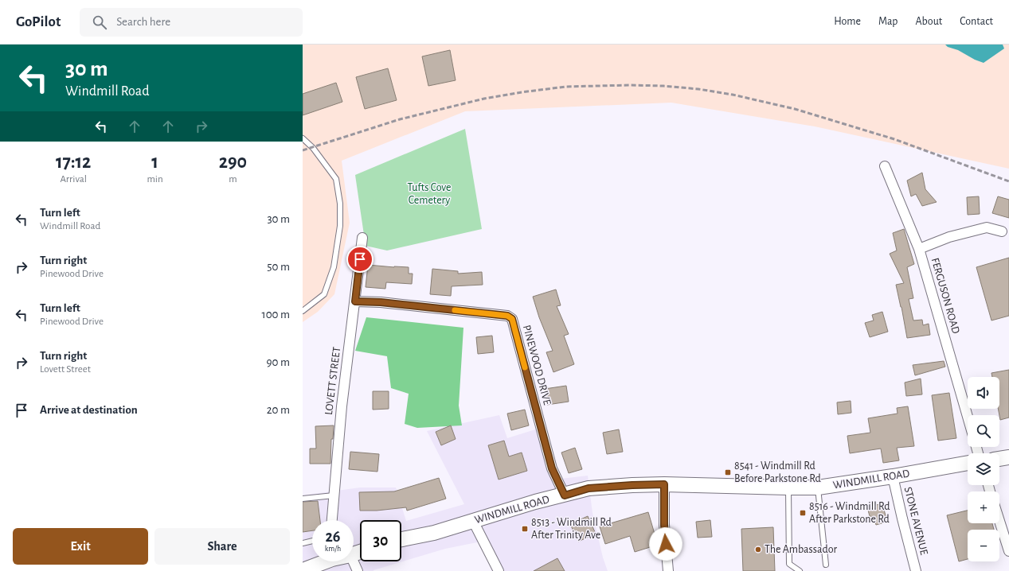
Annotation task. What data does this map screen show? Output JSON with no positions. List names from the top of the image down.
{
  "streets": {
    "main road": ["WINDMILL ROAD"],
    "street": [
      "FERGUSON ROAD",
      "PINEWOOD DRIVE",
      "LOVETT STREET",
      "STONE AVENUE"
    ]
  },
  "crossings": [
    ["PINEWOOD DRIVE", "LOVETT STREET"],
    ["PINEWOOD DRIVE", "WINDMILL ROAD"],
    ["WINDMILL ROAD", "STONE AVENUE"]
  ],
  "parks": ["Tufts Cove Cemetery"],
  "places": {
    "transit": ["8541 - Windmill Rd Before Parkstone Rd", "8516 - Windmill Rd After Parkstone Rd", "8513 - Windmill Rd After Trinity Ave"],
    "other": ["The Ambassador"]
  },
  "page": {
    "header": "GoPilot",
    "search": "Search here",
    "nav": [
      "Home",
      "Map",
      "About",
      "Contact"
    ],
    "turn": ["30 m", "Windmill Road"],
    "eta": [
      "17:12",
      "Arrival",
      "1",
      "min",
      "290",
      "m"
    ],
    "list": [
      {
        "name": "Turn left",
        "note": "Windmill Road",
        "value": "30 m"
      },
      {
        "name": "Turn right",
        "note": "Pinewood Drive",
        "value": "50 m"
      },
      {
        "name": "Turn left",
        "note": "Pinewood Drive",
        "value": "100 m"
      },
      {
        "name": "Turn right",
        "note": "Lovett Street",
        "value": "90 m"
      },
      {
        "name": "Arrive at destination",
        "value": "20 m"
      }
    ],
    "map_buttons": ["+", "−"],
    "speed": "26 km/h",
    "limit": "30",
    "buttons": ["Exit", "Share"]
  }
}
